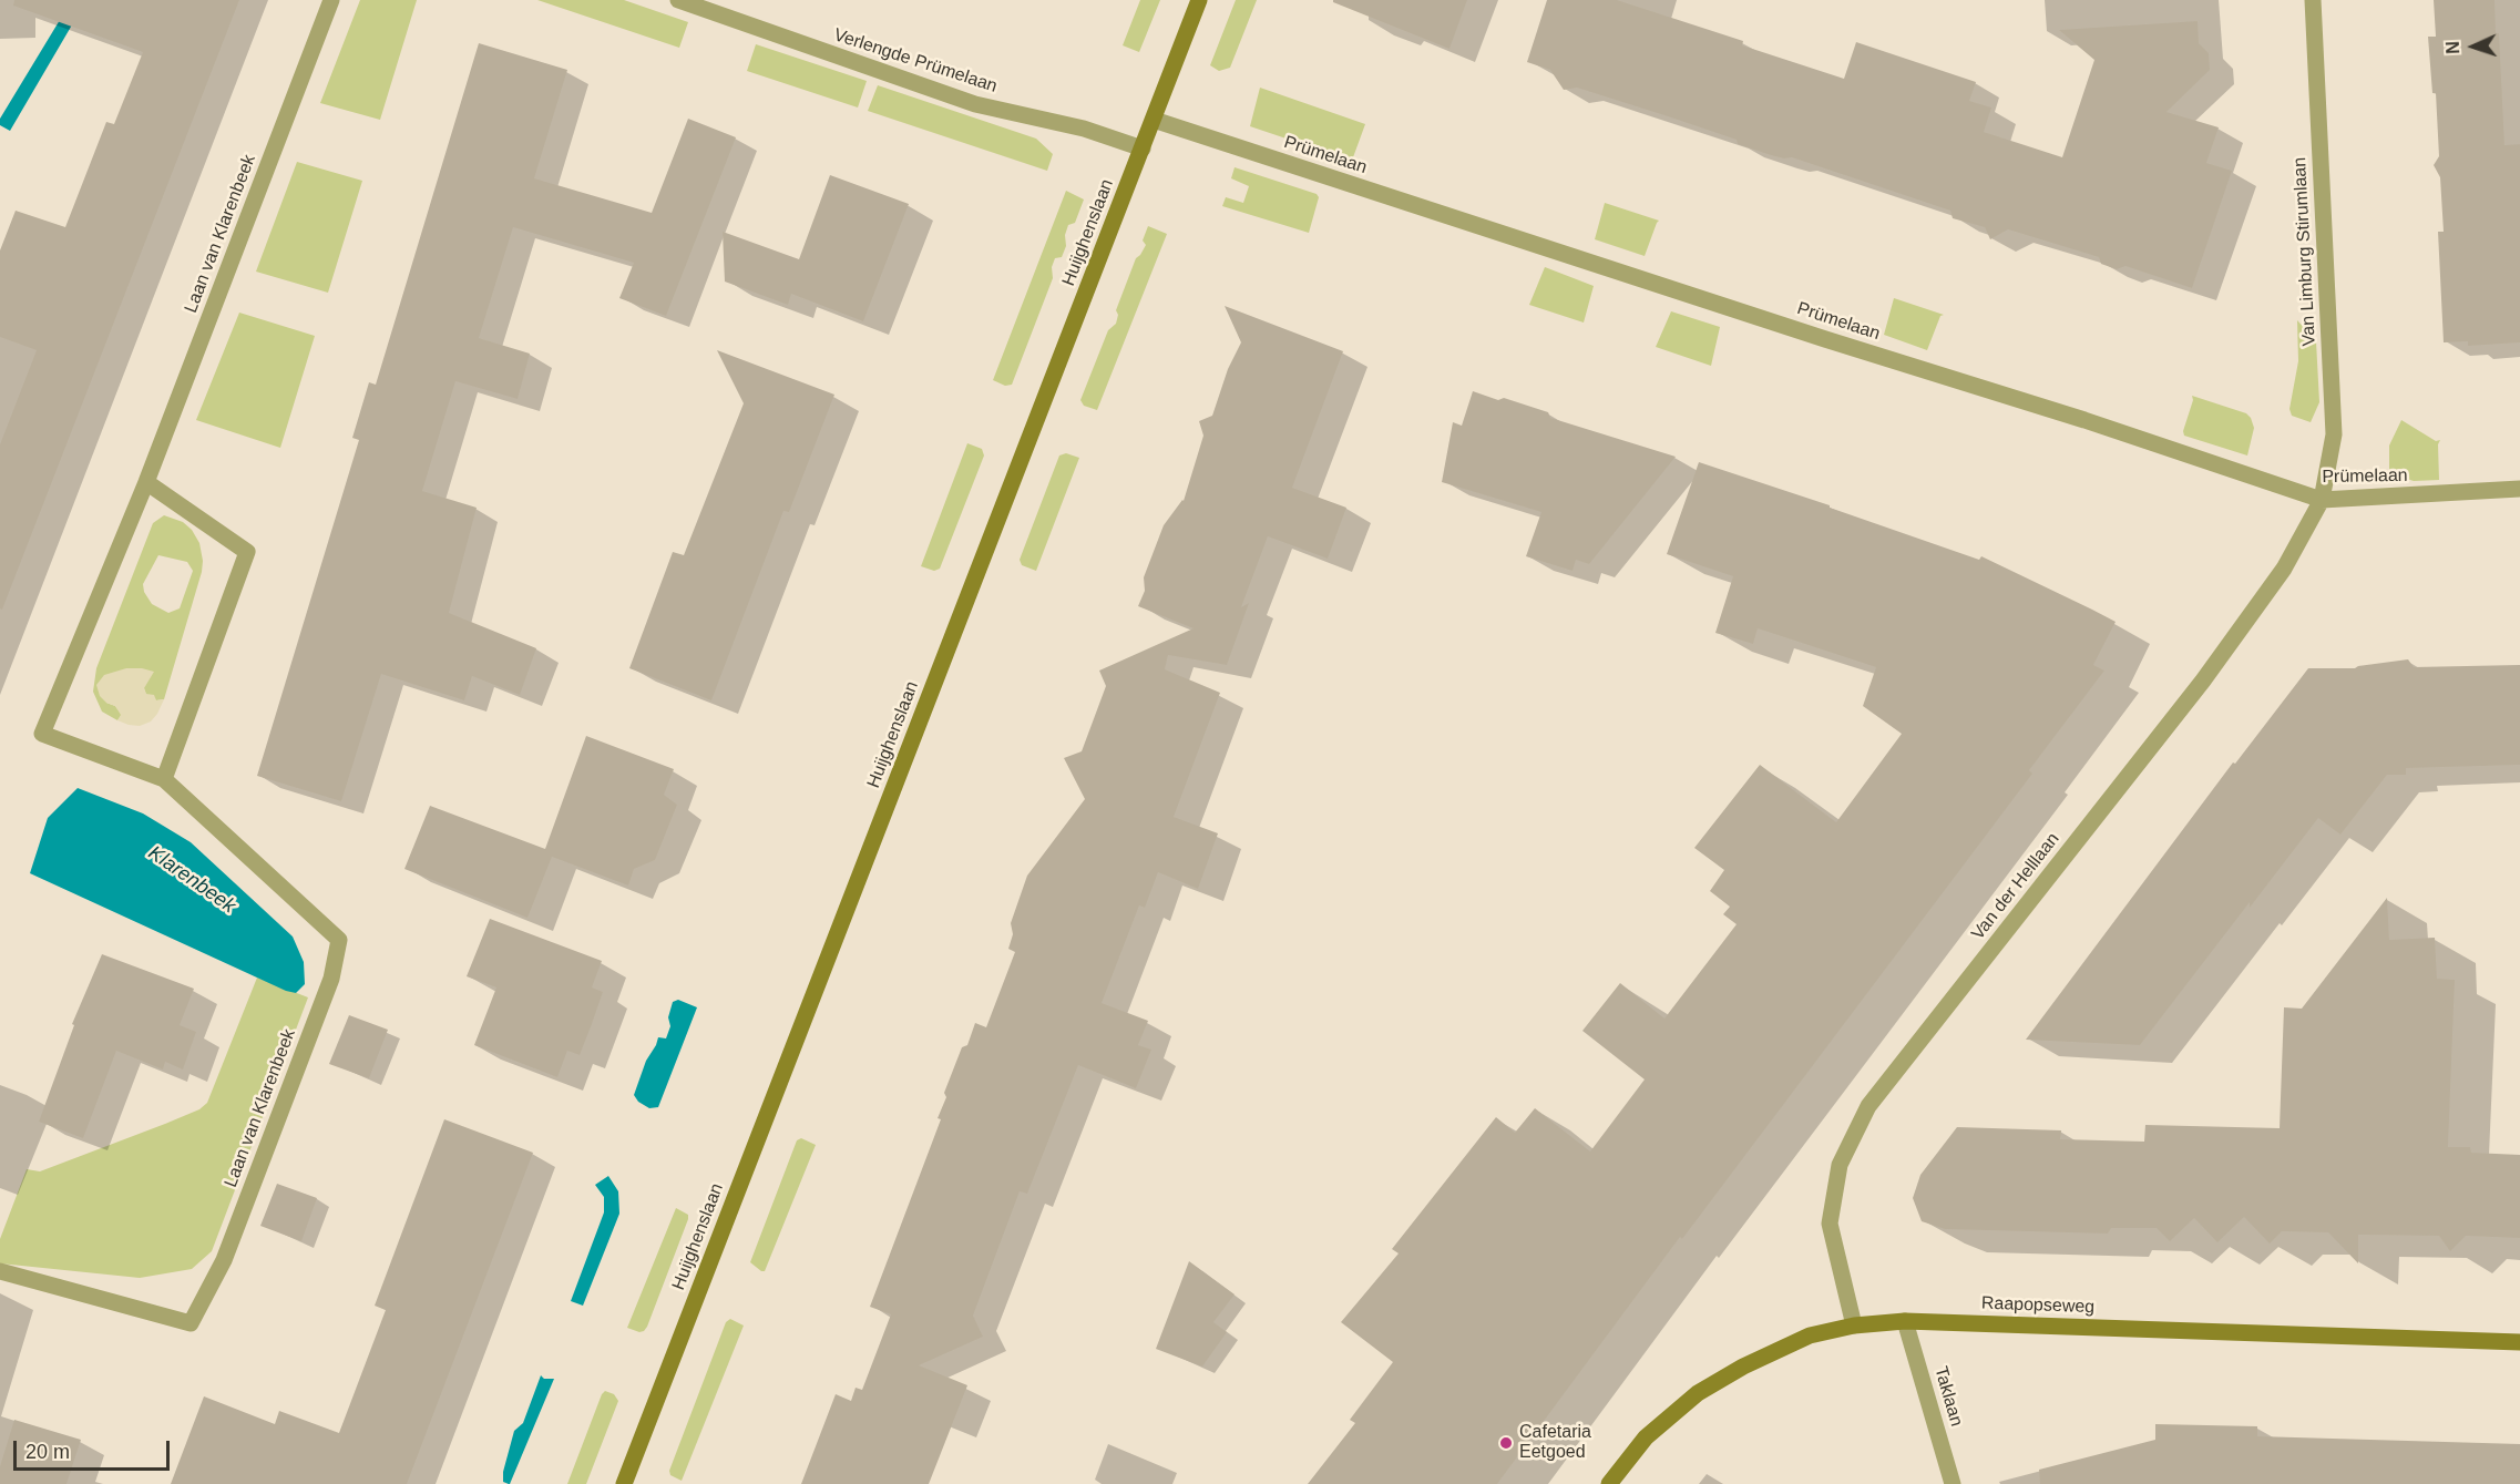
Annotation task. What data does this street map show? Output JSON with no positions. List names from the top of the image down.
{
  "streets": {
    "street": [
      "Verlengde Prümelaan",
      "Prümelaan",
      "Huijghenslaan",
      "Laan van Klarenbeek",
      "Van Limburg Stirumlaan",
      "Van der Helllaan",
      "Raapopseweg",
      "Taklaan"
    ]
  },
  "crossings": [
    ["Verlengde Prümelaan", "Huijghenslaan"],
    ["Prümelaan", "Huijghenslaan"],
    ["Prümelaan", "Van Limburg Stirumlaan"],
    ["Prümelaan", "Van der Helllaan"],
    ["Van Limburg Stirumlaan", "Van der Helllaan"],
    ["Van der Helllaan", "Raapopseweg"],
    ["Raapopseweg", "Taklaan"]
  ],
  "water": ["Klarenbeek"],
  "places": ["Cafetaria Eetgoed"],
  "scale_bar": "20 m",
  "north": "left"
}
